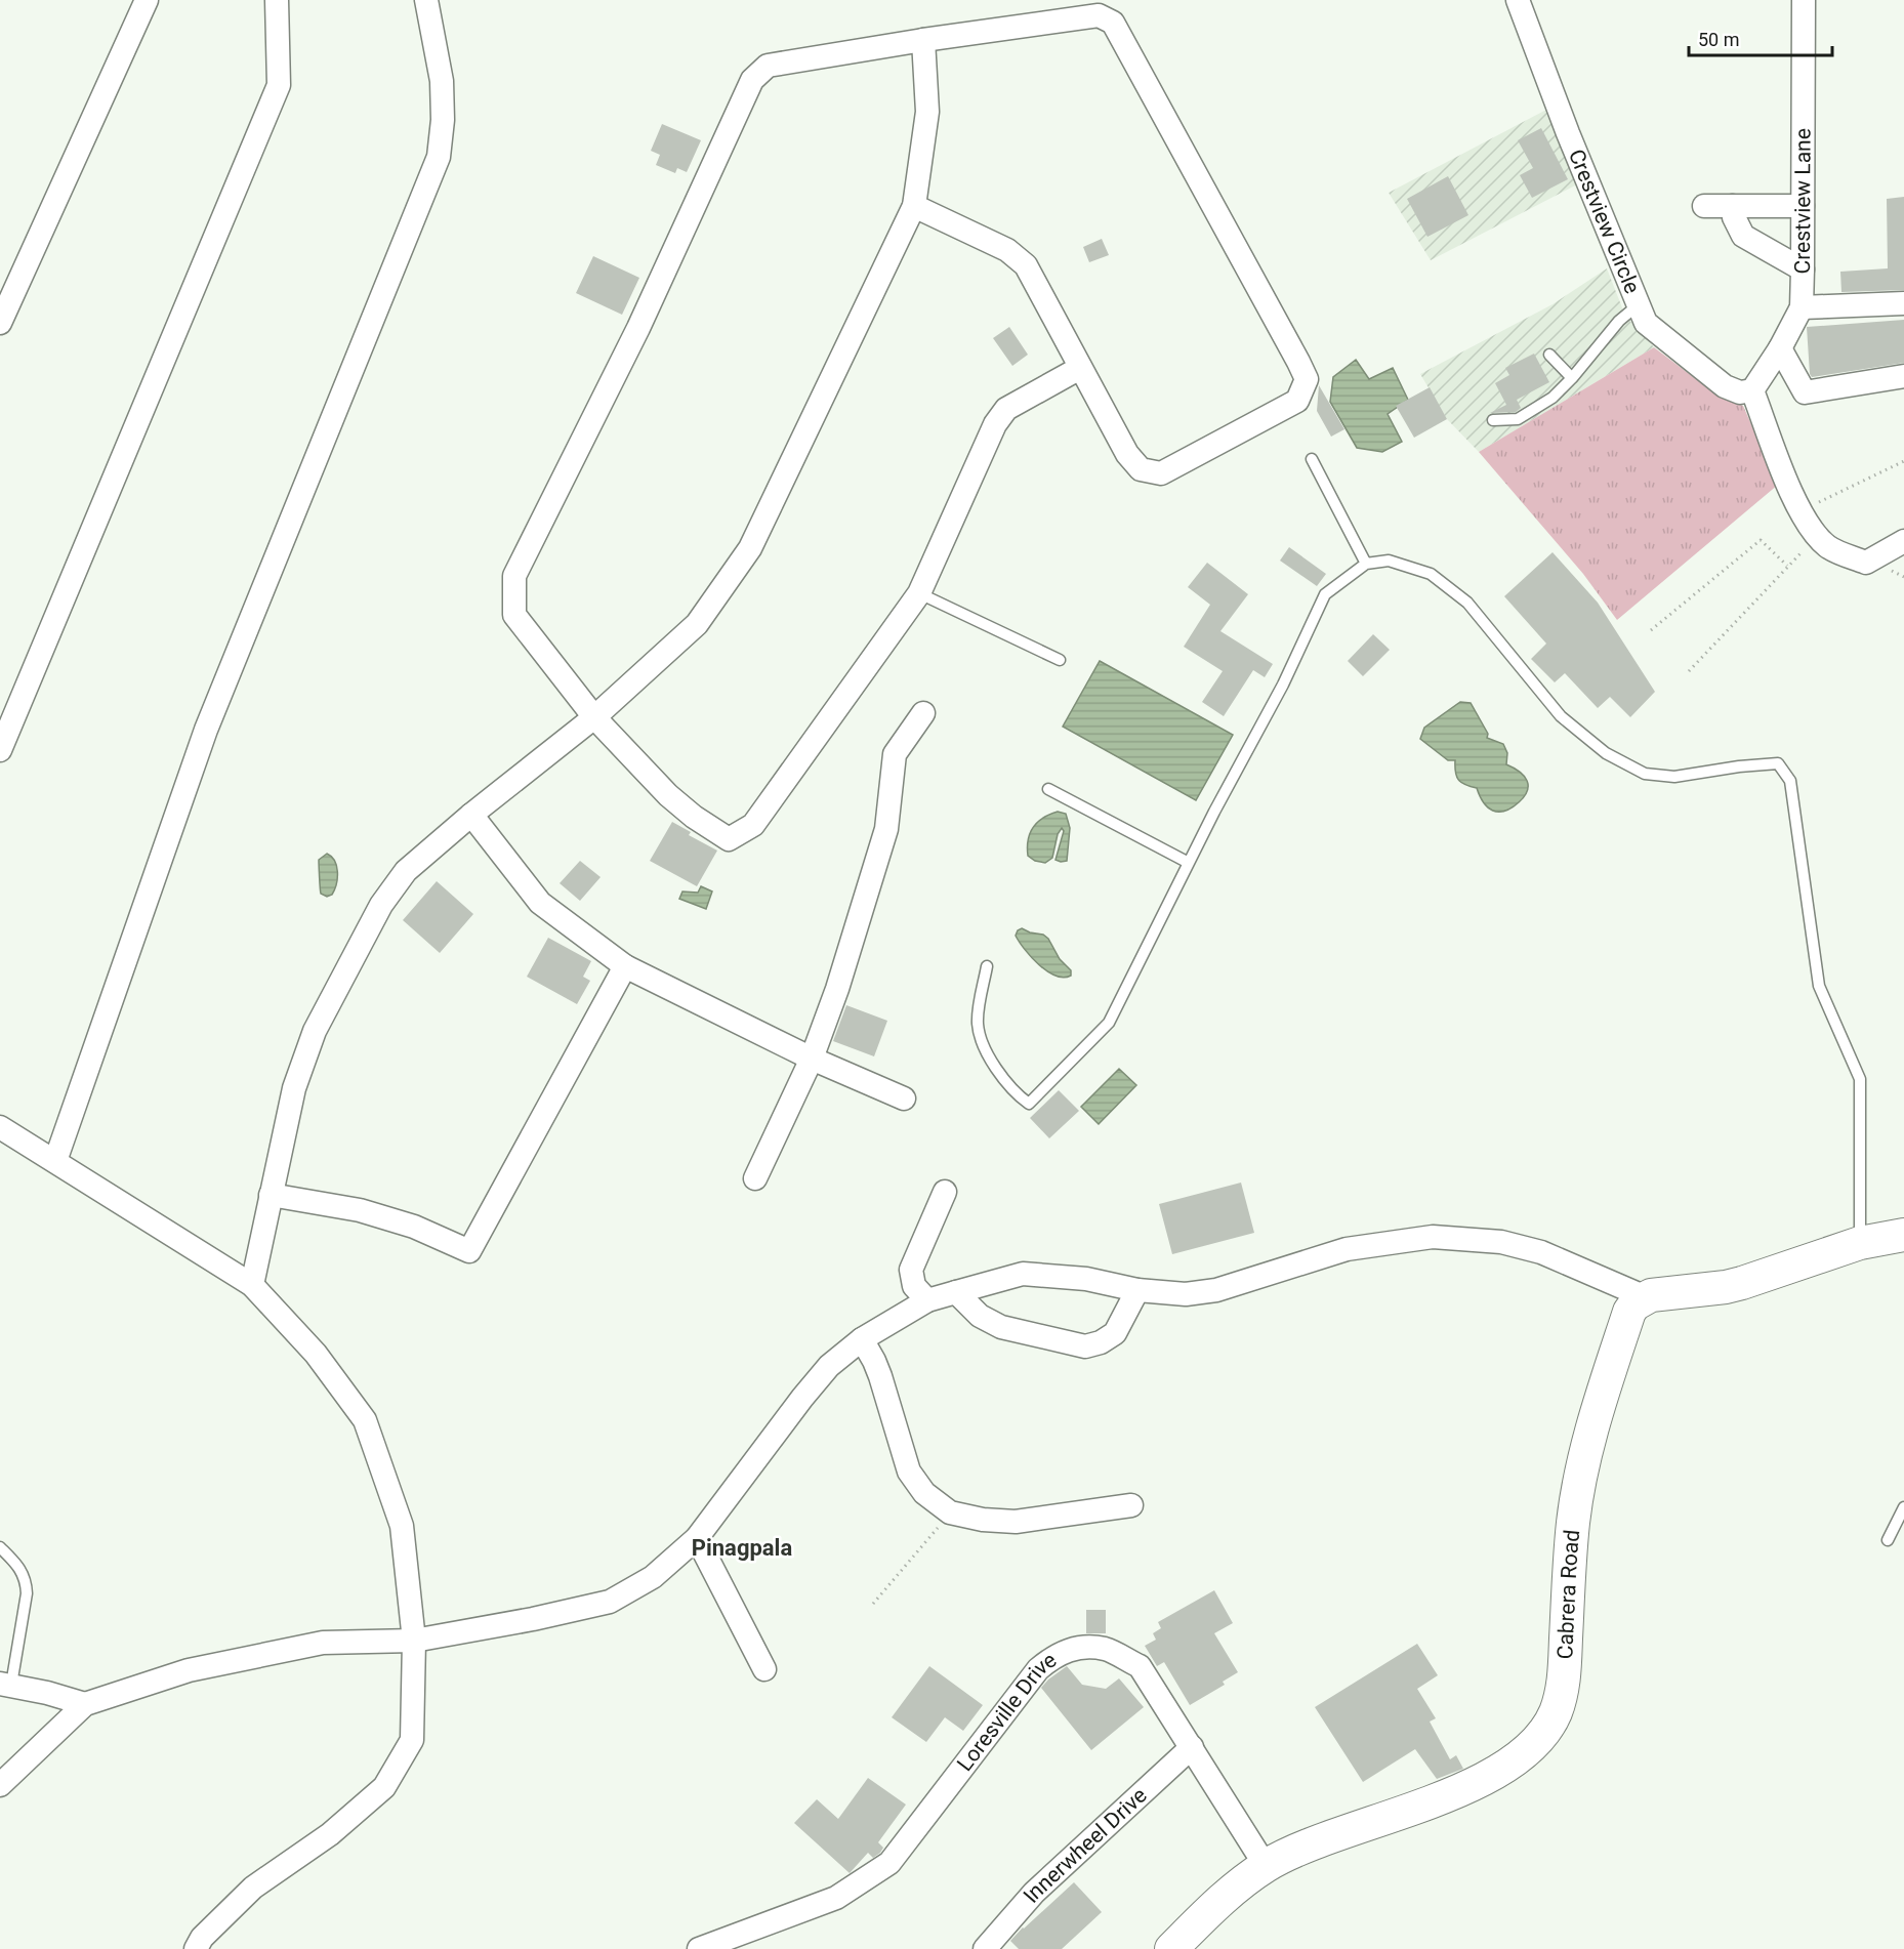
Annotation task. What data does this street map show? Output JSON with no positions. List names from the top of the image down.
{
  "streets": {
    "main road": ["Cabrera Road"],
    "street": [
      "Crestview Lane",
      "Crestview Circle",
      "Loresville Drive",
      "Innerwheel Drive"
    ]
  },
  "crossings": [
    ["Crestview Lane", "Crestview Circle"],
    ["Cabrera Road", "Loresville Drive"],
    ["Loresville Drive", "Innerwheel Drive"]
  ],
  "districts": ["Pinagpala"],
  "scale_bar": "50 m"
}
